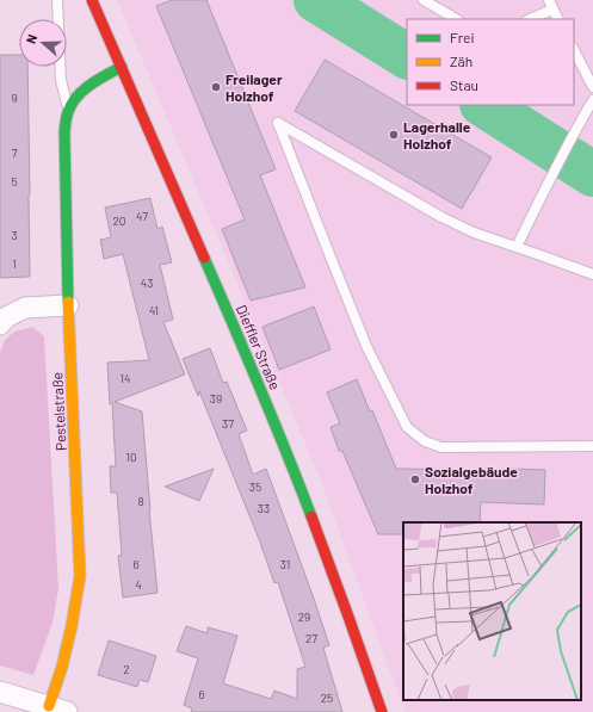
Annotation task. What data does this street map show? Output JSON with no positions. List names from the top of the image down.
{
  "streets": {
    "main road": ["Dieffler Straße", "Pestelstraße"]
  },
  "crossings": [
    ["Dieffler Straße", "Pestelstraße"]
  ],
  "places": ["Freilager Holzhof", "Lagerhalle Holzhof", "Sozialgebäude Holzhof"],
  "house_numbers": [
    "9",
    "7",
    "5",
    "47",
    "20",
    "3",
    "1",
    "43",
    "41",
    "14",
    "39",
    "37",
    "10",
    "35",
    "8",
    "33",
    "6",
    "31",
    "4",
    "29",
    "27",
    "2",
    "6",
    "25"
  ],
  "legend": ["Frei", "Zäh", "Stau"],
  "north": "left"
}
